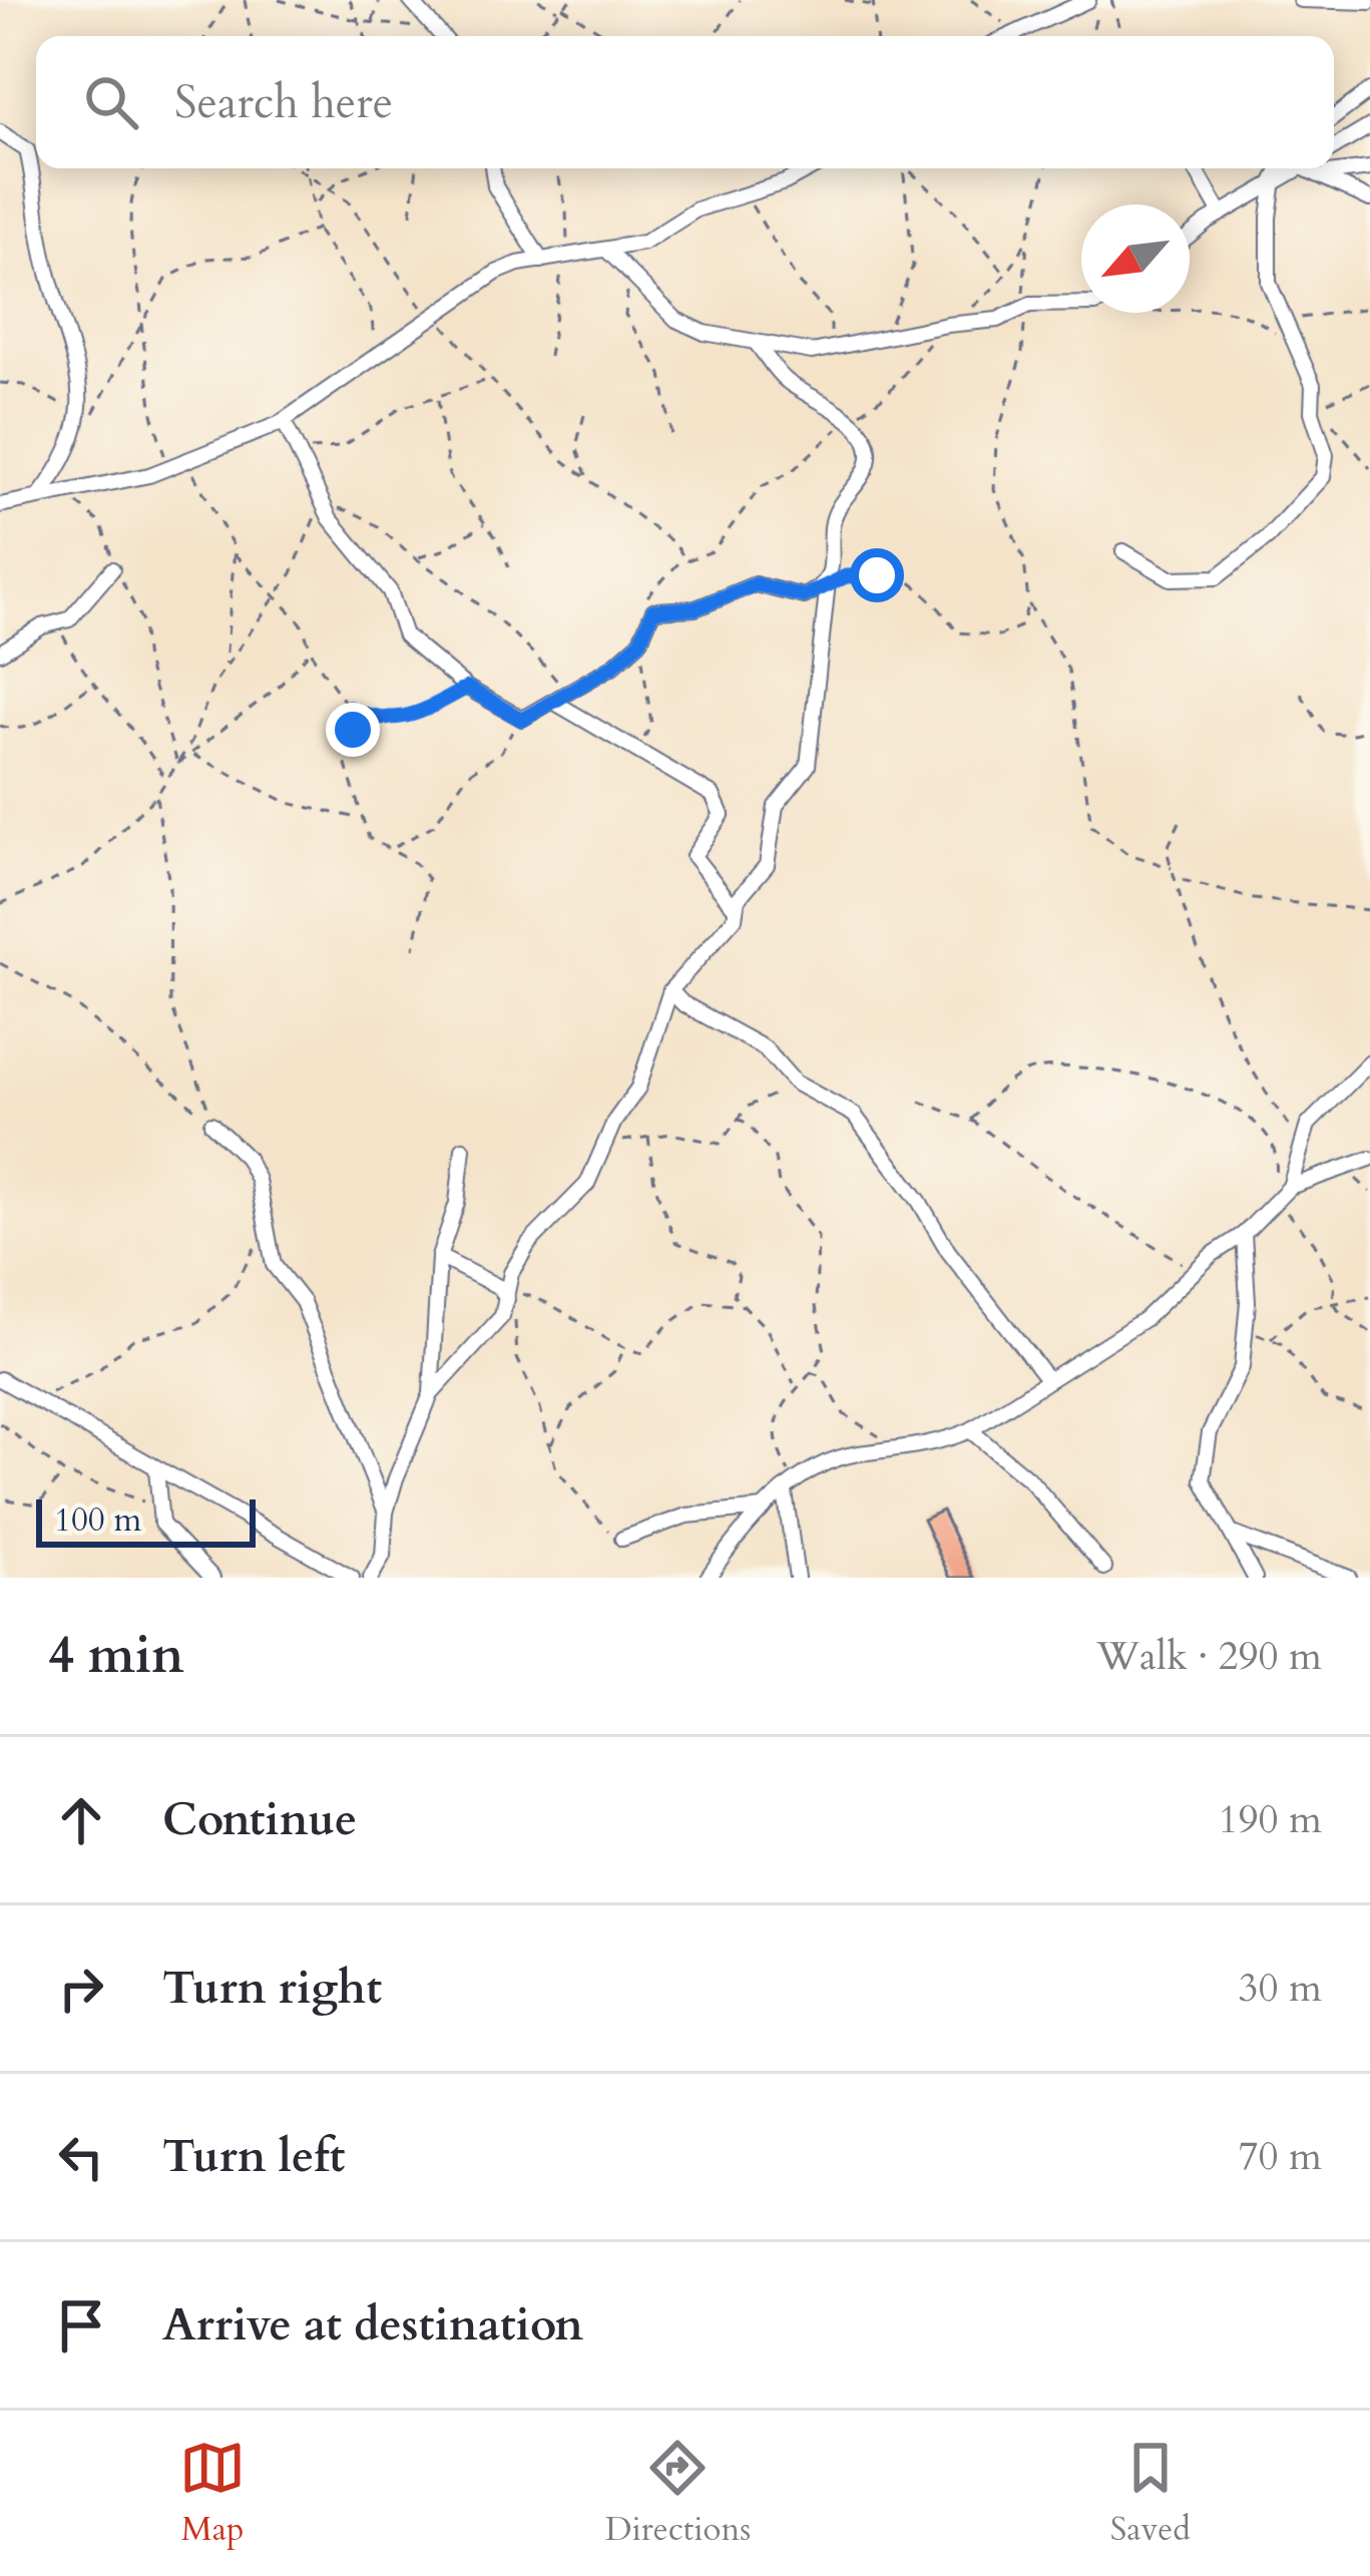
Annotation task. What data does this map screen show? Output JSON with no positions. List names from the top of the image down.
{
  "scale_bar": "100 m",
  "north": "bottom left",
  "page": {
    "search": "Search here",
    "scale": "100 m",
    "heading": ["4 min", "Walk · 290 m"],
    "list": [
      ["Continue", "190 m"],
      ["Turn right", "30 m"],
      ["Turn left", "70 m"],
      "Arrive at destination"
    ],
    "nav": ["Map", "Directions", "Saved"]
  }
}
